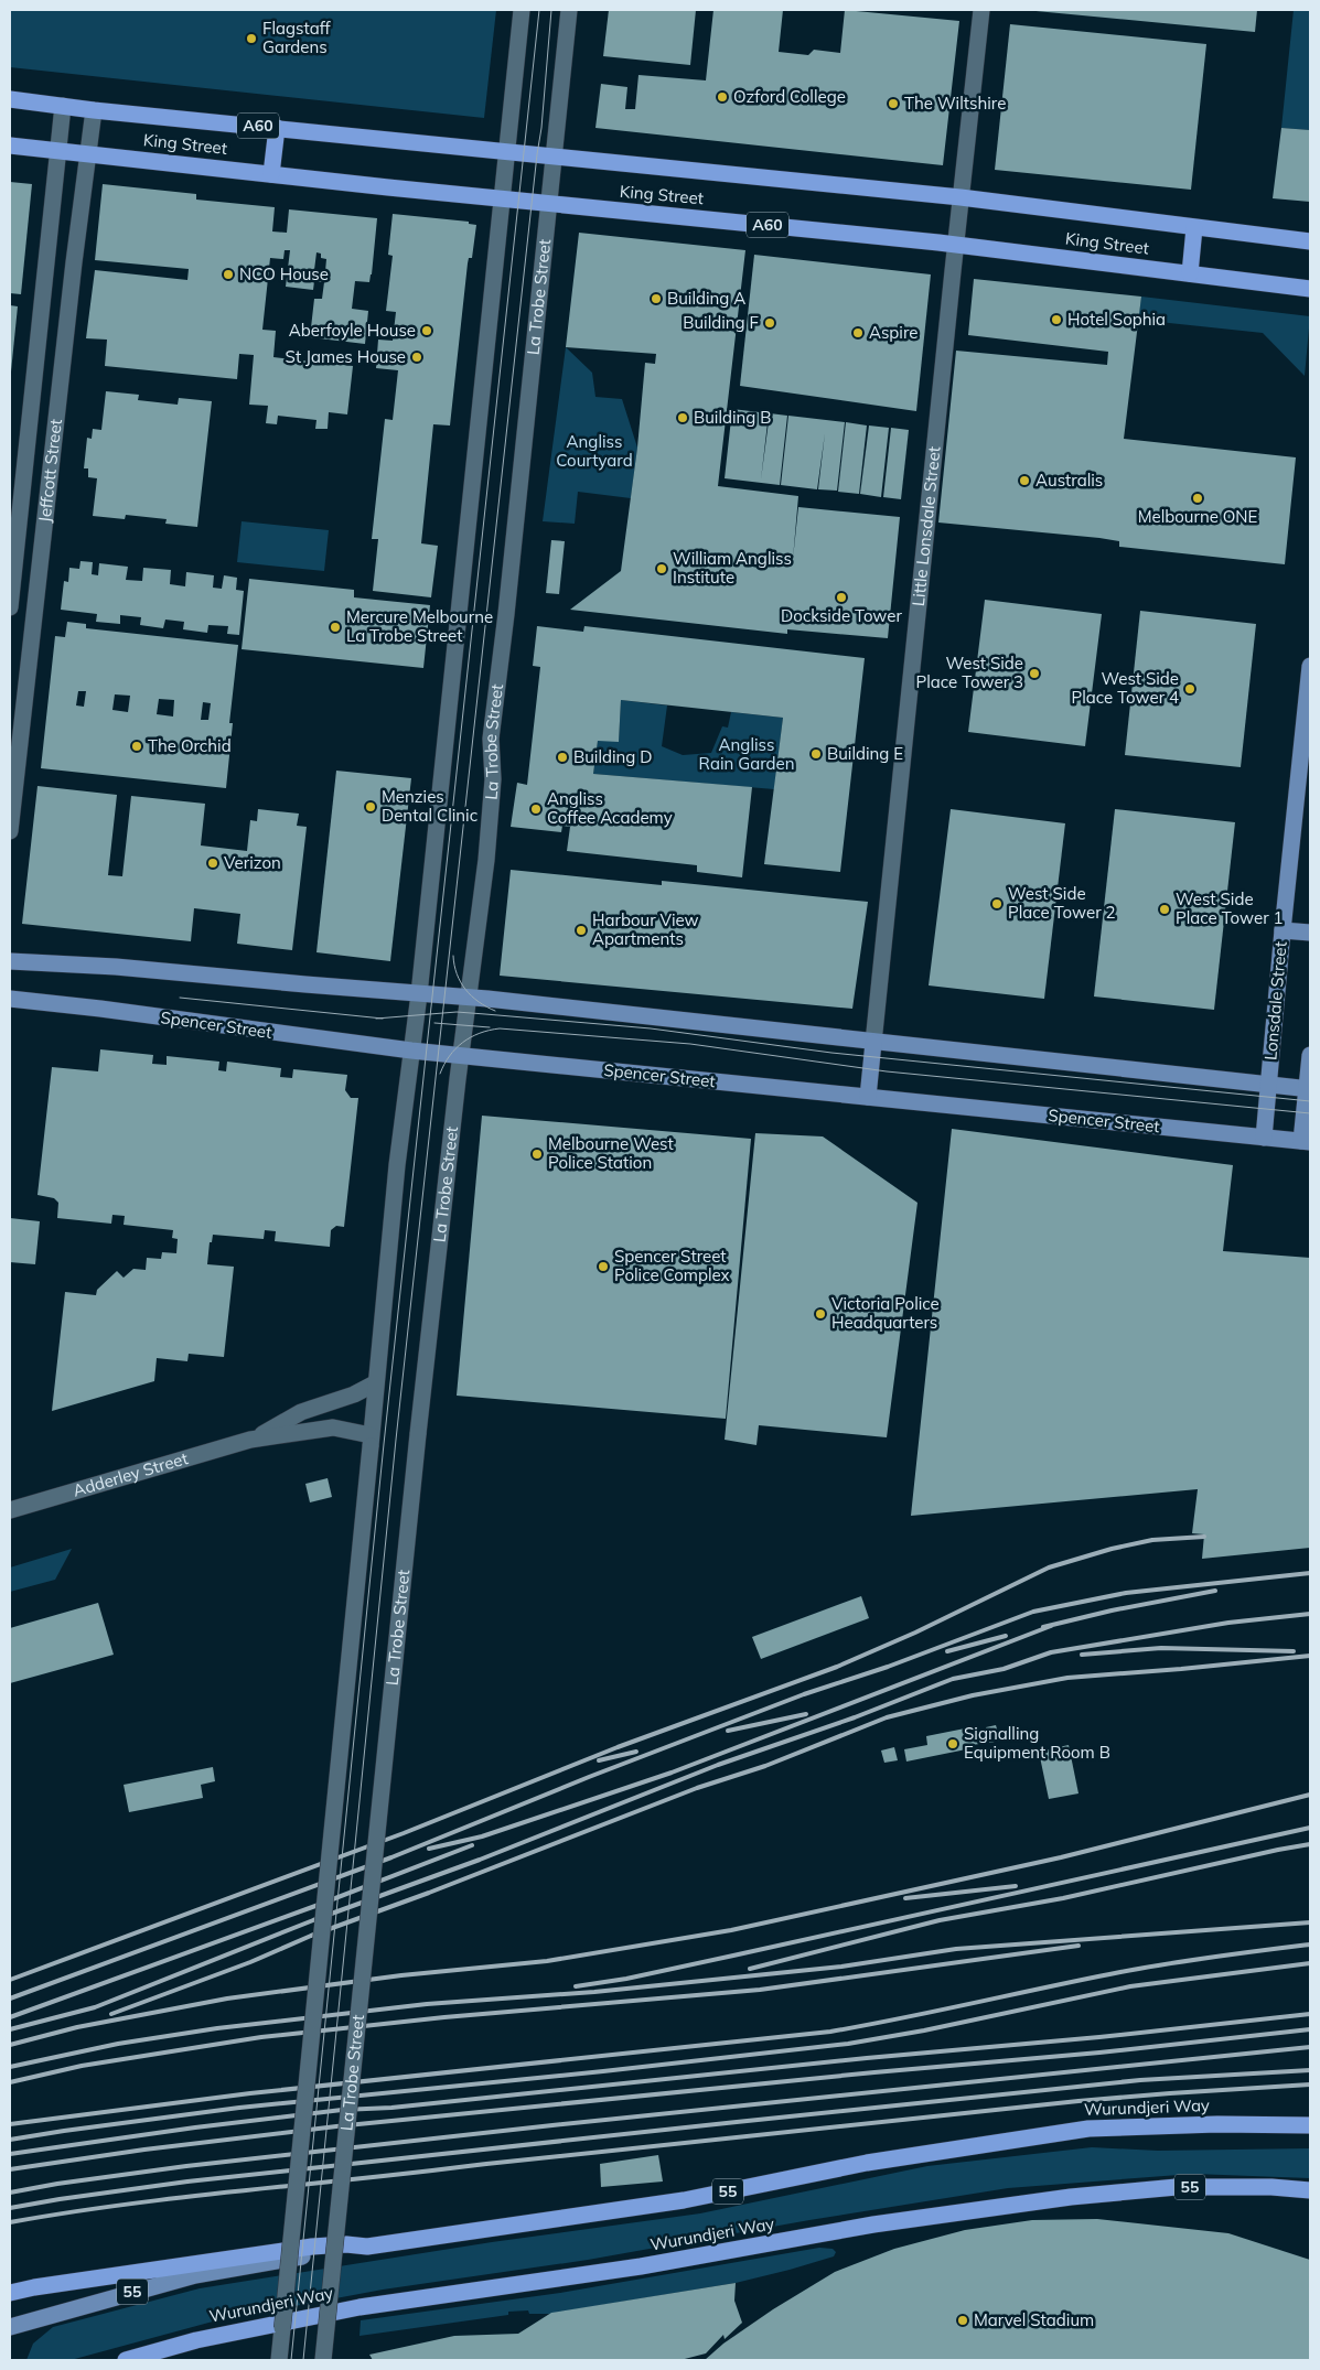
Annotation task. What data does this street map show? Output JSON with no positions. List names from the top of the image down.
{
  "streets": {
    "highway": [
      "A60",
      "King Street",
      "Wurundjeri Way",
      "55"
    ],
    "main road": ["Lonsdale Street", "Spencer Street"],
    "street": [
      "La Trobe Street",
      "Jeffcott Street",
      "Little Lonsdale Street",
      "Adderley Street"
    ]
  },
  "crossings": [
    ["King Street", "La Trobe Street"],
    ["King Street", "Jeffcott Street"],
    ["King Street", "Little Lonsdale Street"],
    ["La Trobe Street", "Spencer Street"],
    ["Lonsdale Street", "Spencer Street"]
  ],
  "parks": ["Angliss Courtyard", "Angliss Rain Garden"],
  "places": [
    "Flagstaff Gardens",
    "Ozford College",
    "The Wiltshire",
    "NCO House",
    "Building A",
    "Hotel Sophia",
    "Building F",
    "Aberfoyle House",
    "Aspire",
    "St James House",
    "Building B",
    "Australis",
    "Melbourne ONE",
    "William Angliss Institute",
    "Dockside Tower",
    "Mercure Melbourne La Trobe Street",
    "West Side Place Tower 3",
    "West Side Place Tower 4",
    "The Orchid",
    "Building E",
    "Building D",
    "Menzies Dental Clinic",
    "Angliss Coffee Academy",
    "Verizon",
    "West Side Place Tower 2",
    "West Side Place Tower 1",
    "Harbour View Apartments",
    "Melbourne West Police Station",
    "Spencer Street Police Complex",
    "Victoria Police Headquarters",
    "Signalling Equipment Room B",
    "Marvel Stadium"
  ]
}
